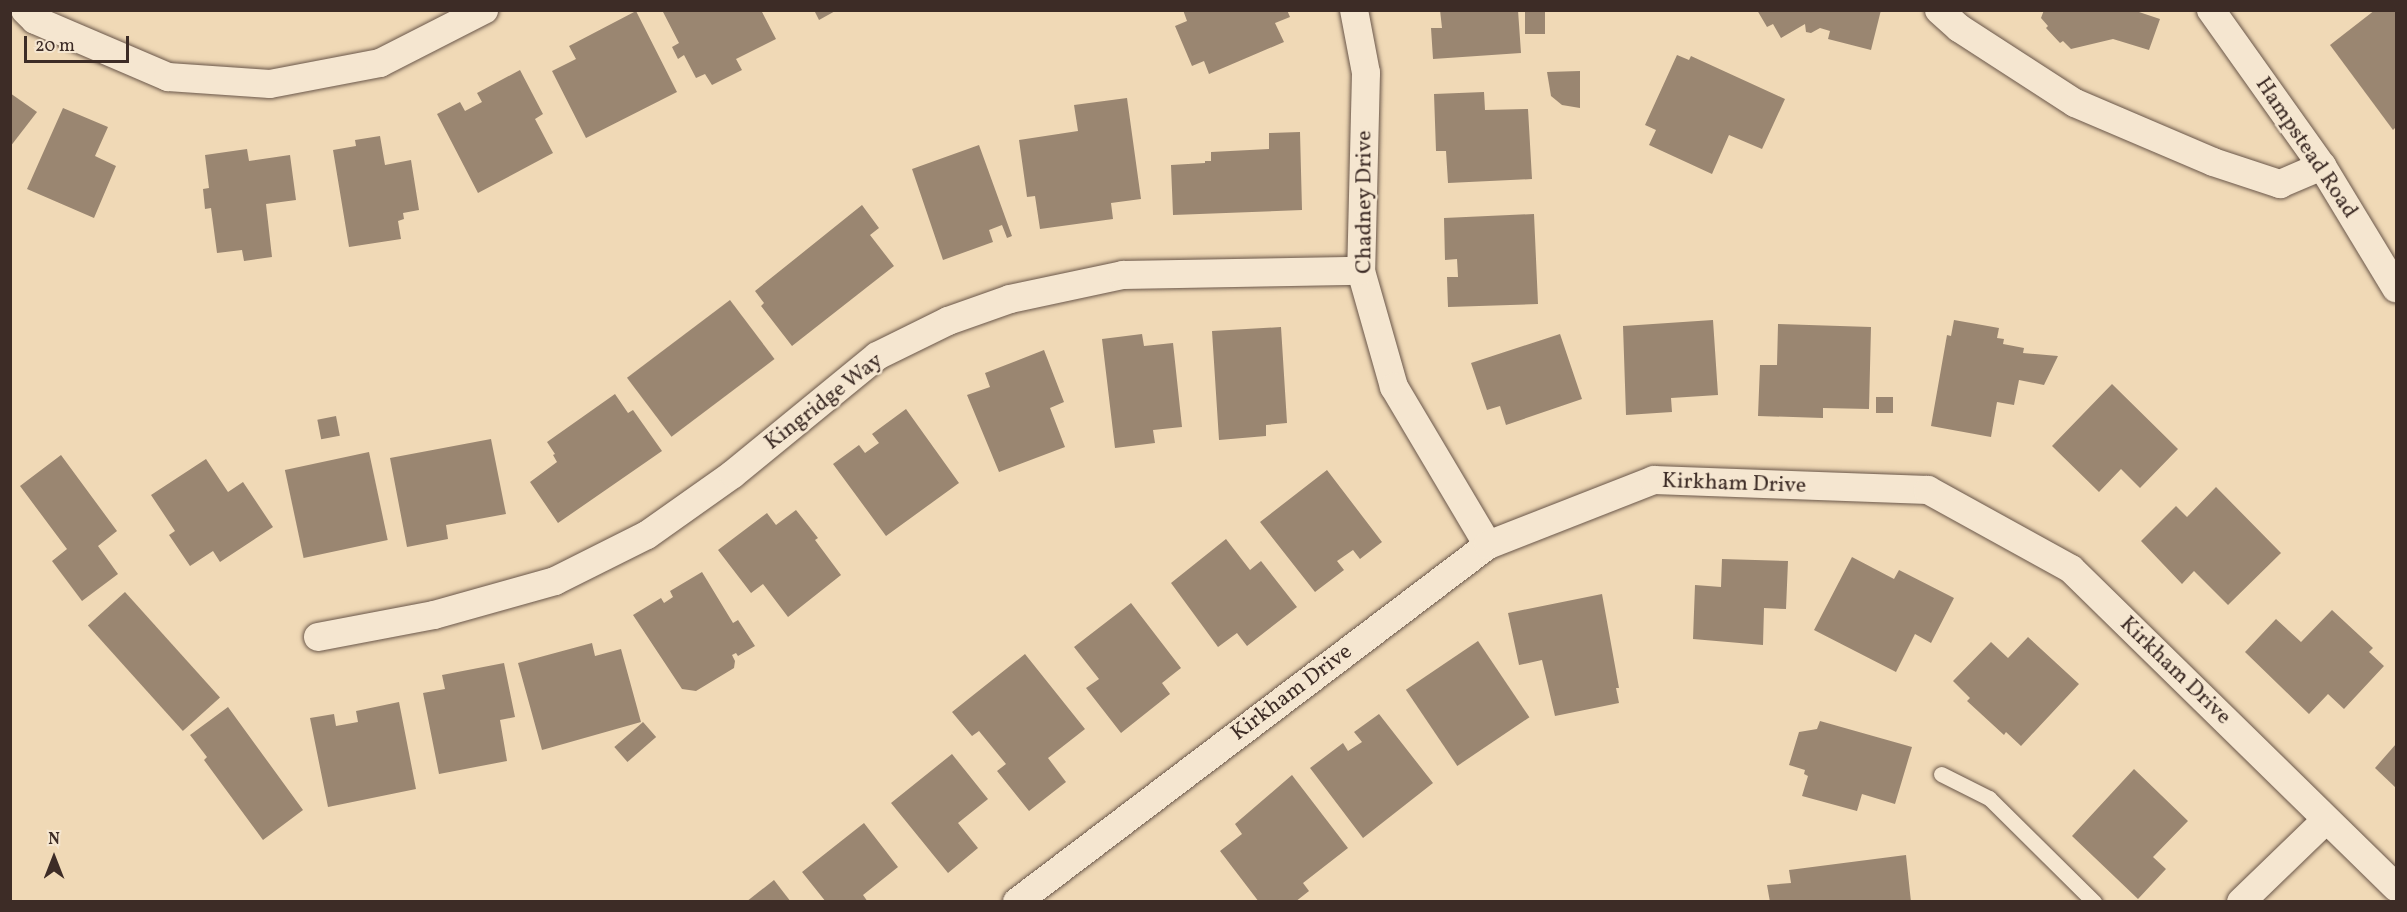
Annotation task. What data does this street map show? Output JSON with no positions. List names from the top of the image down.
{
  "streets": {
    "street": [
      "Hampstead Road",
      "Chadney Drive",
      "Kingridge Way",
      "Kirkham Drive"
    ]
  },
  "crossings": [
    ["Chadney Drive", "Kingridge Way"],
    ["Chadney Drive", "Kirkham Drive"]
  ],
  "scale_bar": "20 m",
  "north": "top"
}
